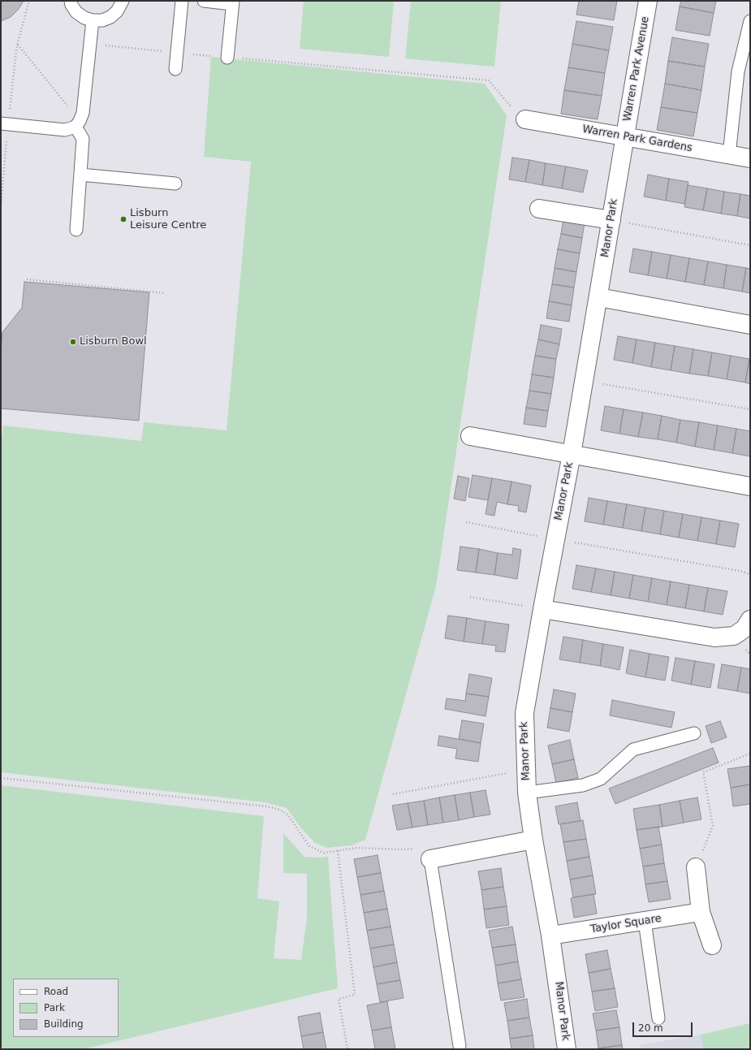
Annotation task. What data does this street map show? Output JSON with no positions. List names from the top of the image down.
{
  "streets": {
    "street": [
      "Warren Park Avenue",
      "Warren Park Gardens",
      "Manor Park",
      "Taylor Square"
    ]
  },
  "crossings": [
    ["Warren Park Avenue", "Warren Park Gardens"],
    ["Warren Park Avenue", "Manor Park"],
    ["Warren Park Gardens", "Manor Park"],
    ["Manor Park", "Taylor Square"]
  ],
  "places": ["Lisburn Leisure Centre", "Lisburn Bowl"],
  "legend": ["Road", "Park", "Building"],
  "scale_bar": "20 m"
}
